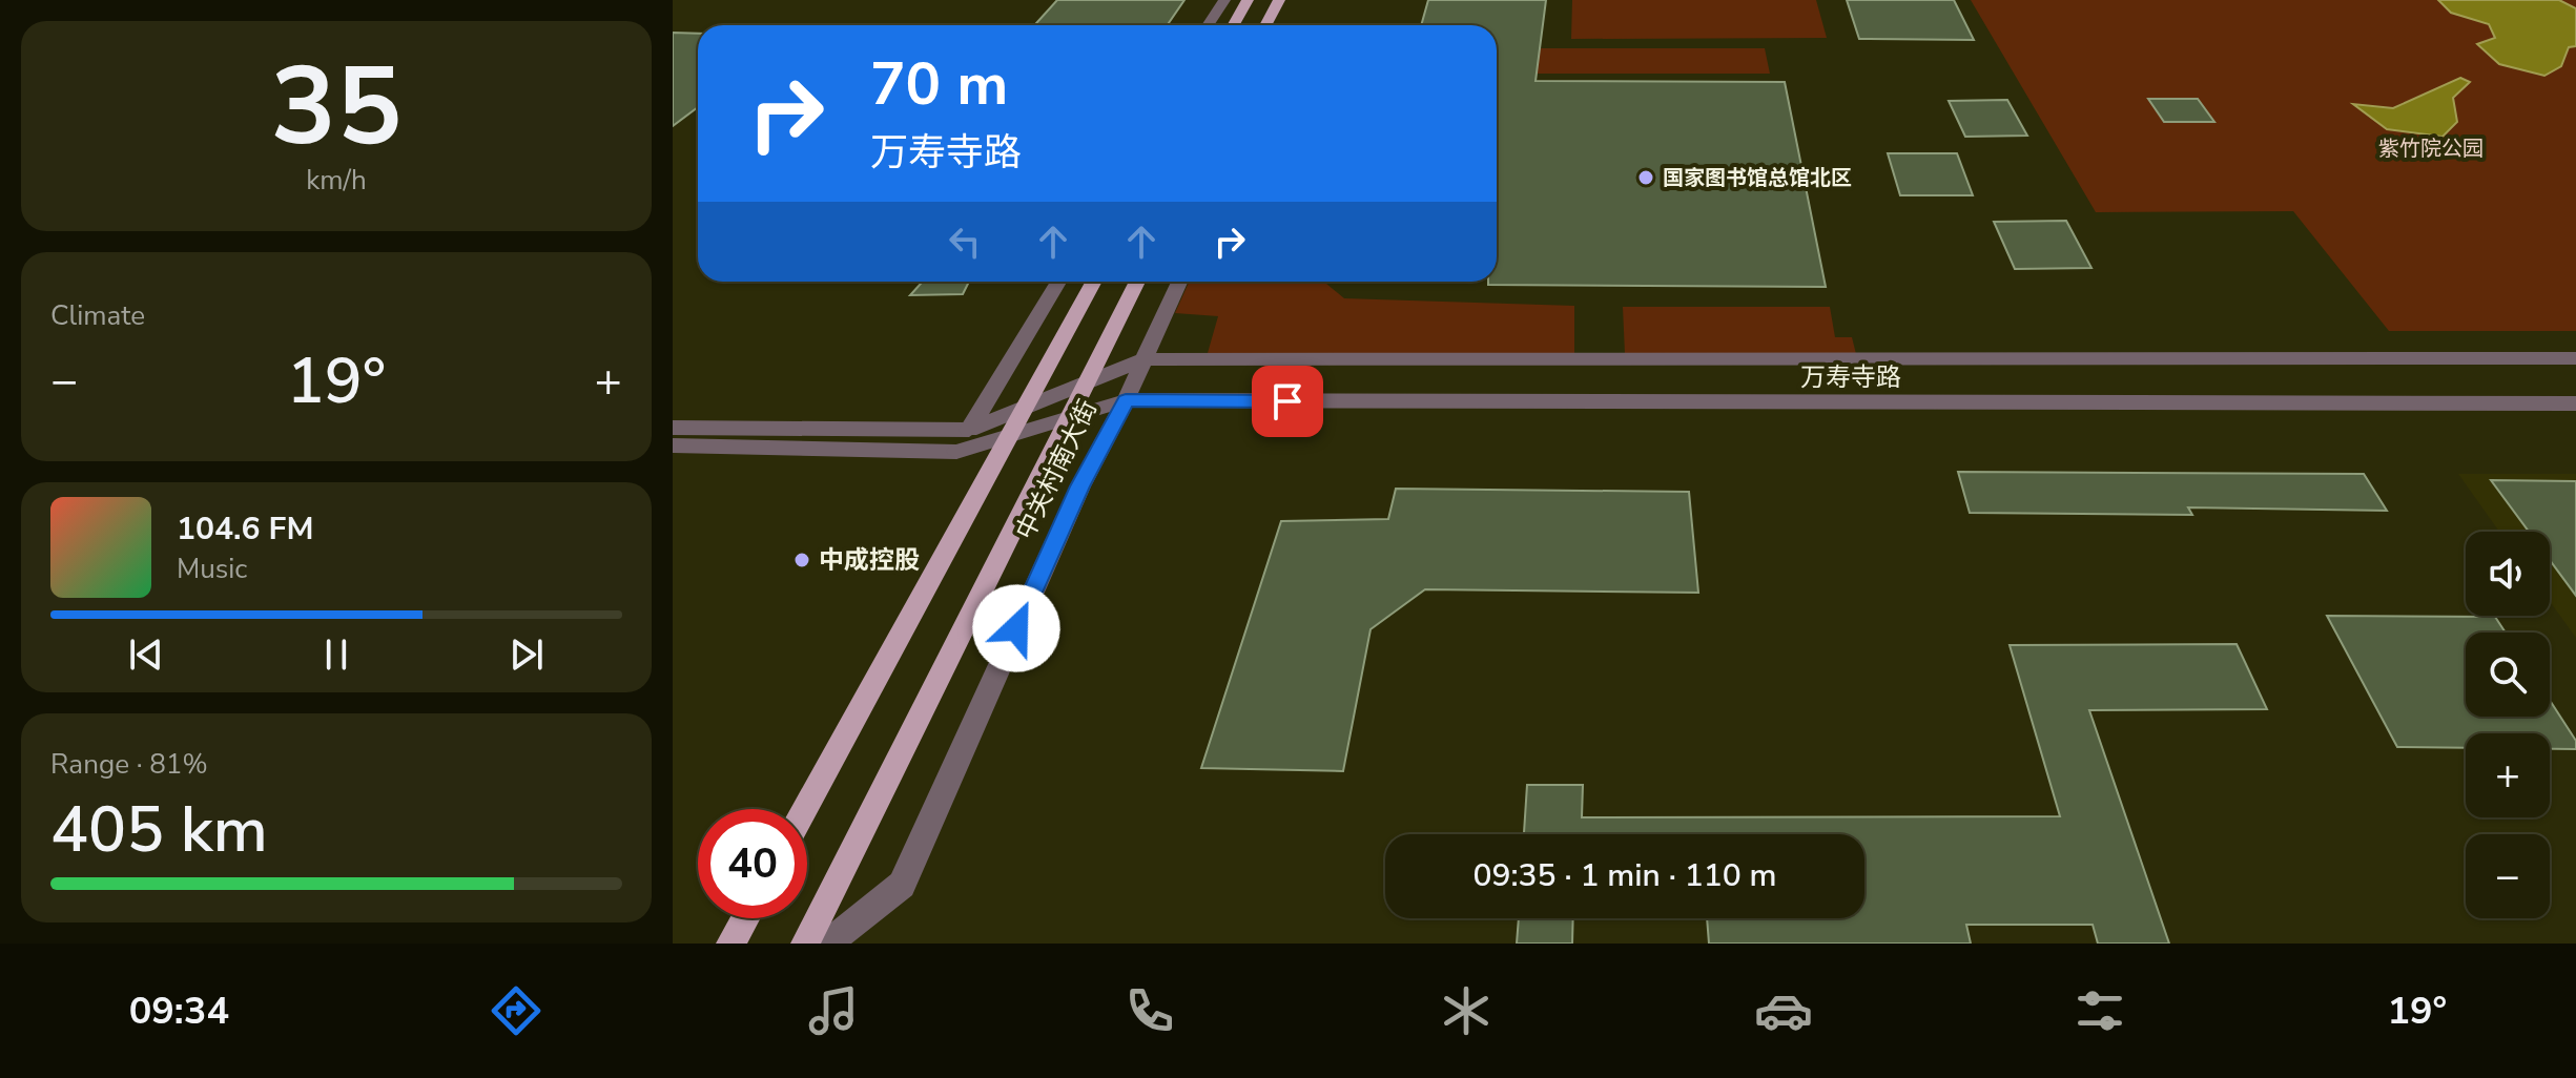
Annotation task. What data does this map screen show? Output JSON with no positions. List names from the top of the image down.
{
  "streets": {
    "main road": ["中关村南大街"],
    "street": ["万寿寺路"]
  },
  "crossings": [
    ["万寿寺路", "中关村南大街"]
  ],
  "parks": ["紫竹院公园"],
  "places": ["国家图书馆总馆北区", "中成控股"],
  "page": {
    "tile": [
      ["35", "km/h"],
      "Climate",
      ["Range · 81%", "405 km"]
    ],
    "turn": ["70 m", "万寿寺路"],
    "heat": ["−", "19°", "+"],
    "song": ["104.6 FM", "Music"],
    "map_buttons": ["+", "−"],
    "limit": "40",
    "trip": "09:35 · 1 min · 110 m",
    "tabs": ["09:34", "19°"]
  }
}
